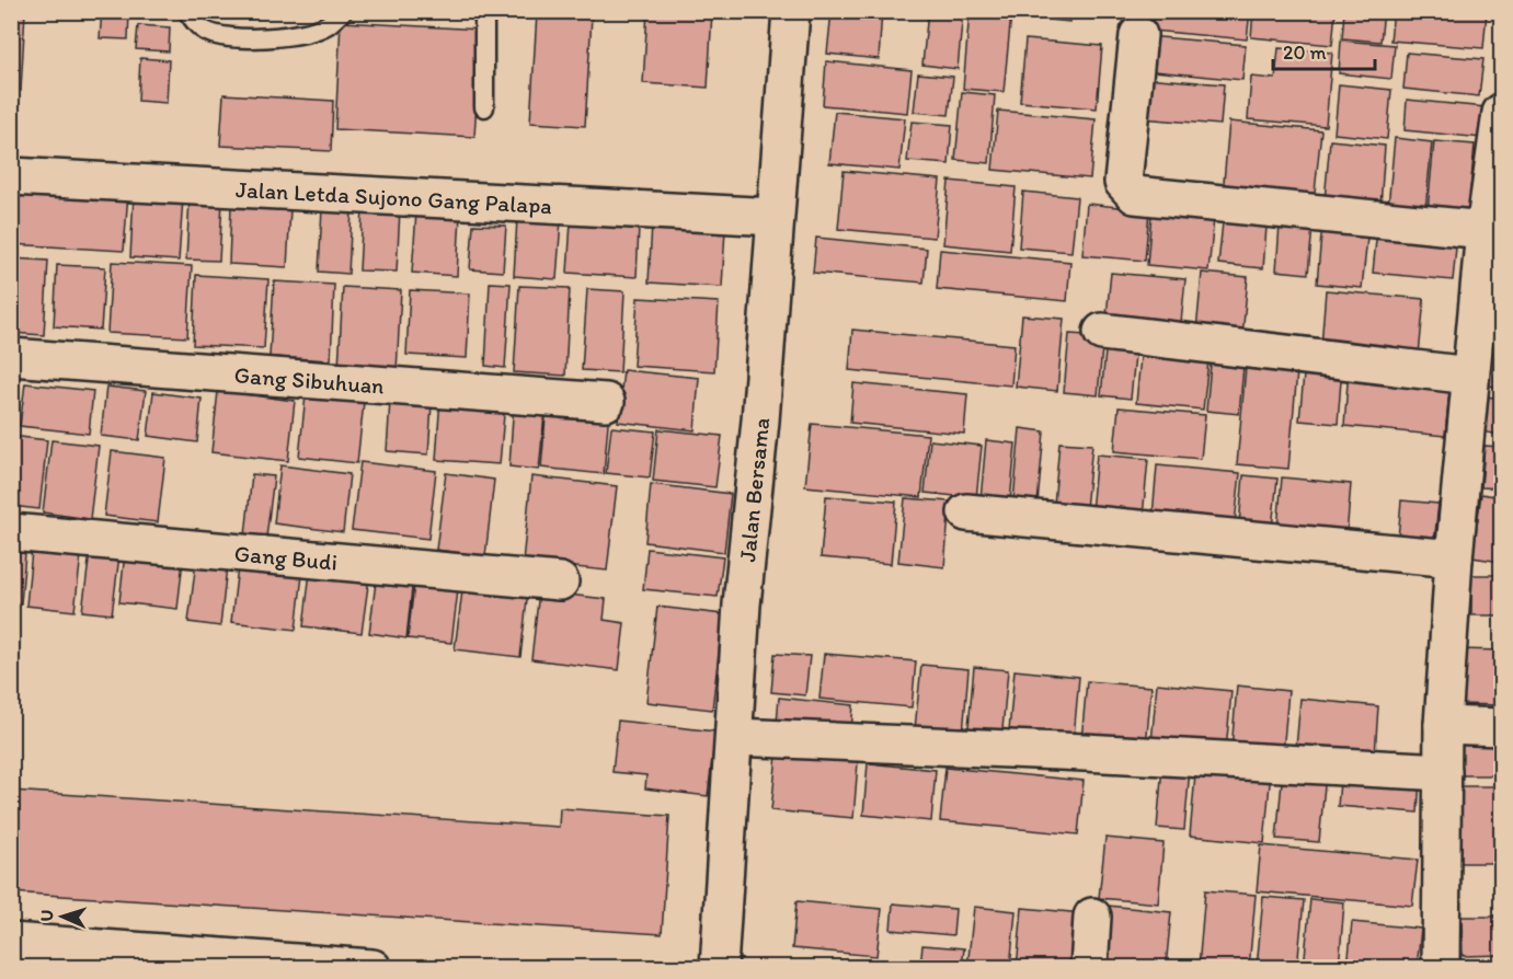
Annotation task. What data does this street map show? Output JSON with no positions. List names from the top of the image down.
{
  "streets": {
    "street": [
      "Jalan Letda Sujono Gang Palapa",
      "Gang Sibuhuan",
      "Jalan Bersama",
      "Gang Budi"
    ]
  },
  "crossings": [
    ["Jalan Letda Sujono Gang Palapa", "Jalan Bersama"]
  ],
  "scale_bar": "20 m",
  "north": "left"
}
